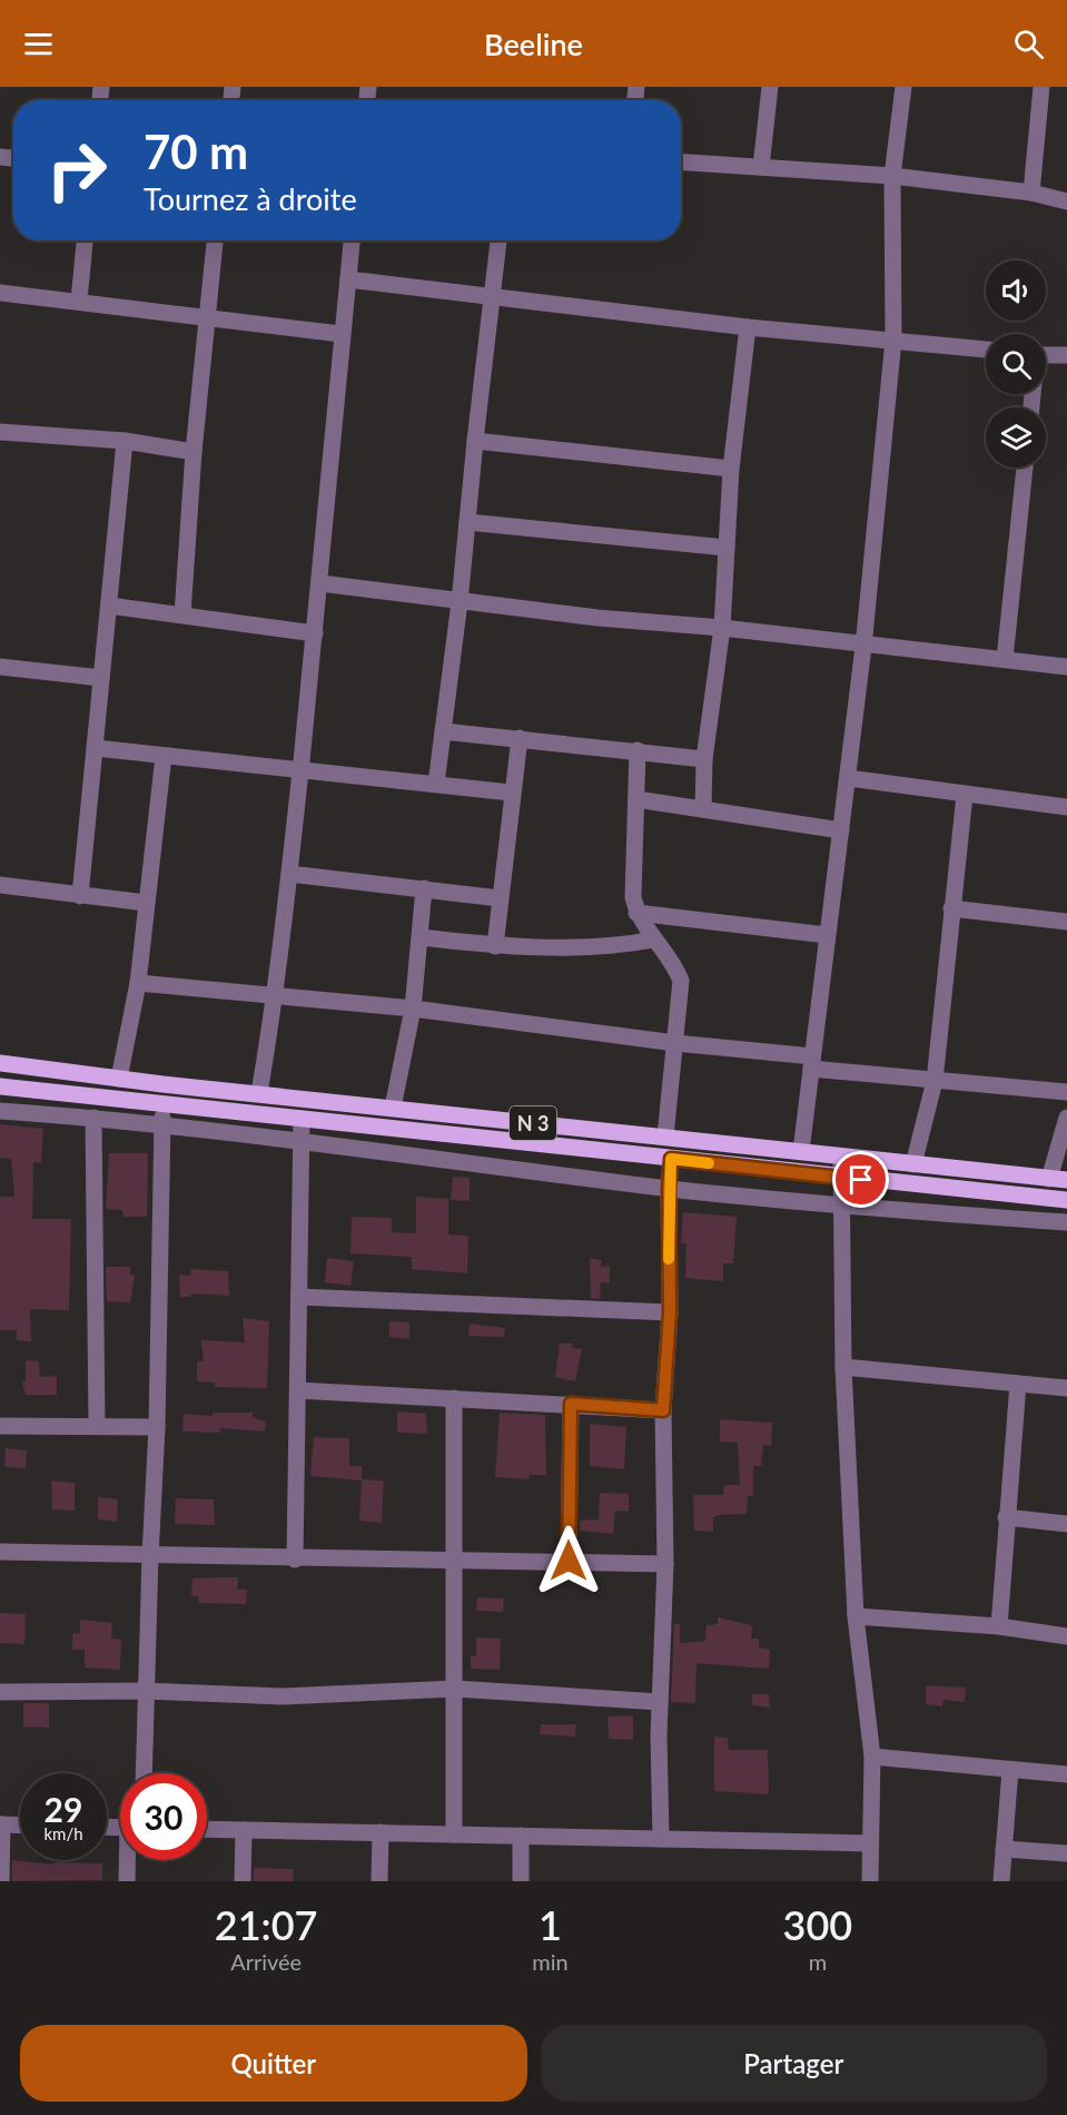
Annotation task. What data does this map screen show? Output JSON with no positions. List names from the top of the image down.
{
  "streets": {
    "main road": ["N 3"]
  },
  "page": {
    "header": "Beeline",
    "turn": ["70 m", "Tournez à droite"],
    "speed": "29 km/h",
    "limit": "30",
    "eta": [
      "21:07",
      "Arrivée",
      "1",
      "min",
      "300",
      "m"
    ],
    "buttons": ["Quitter", "Partager"]
  }
}
